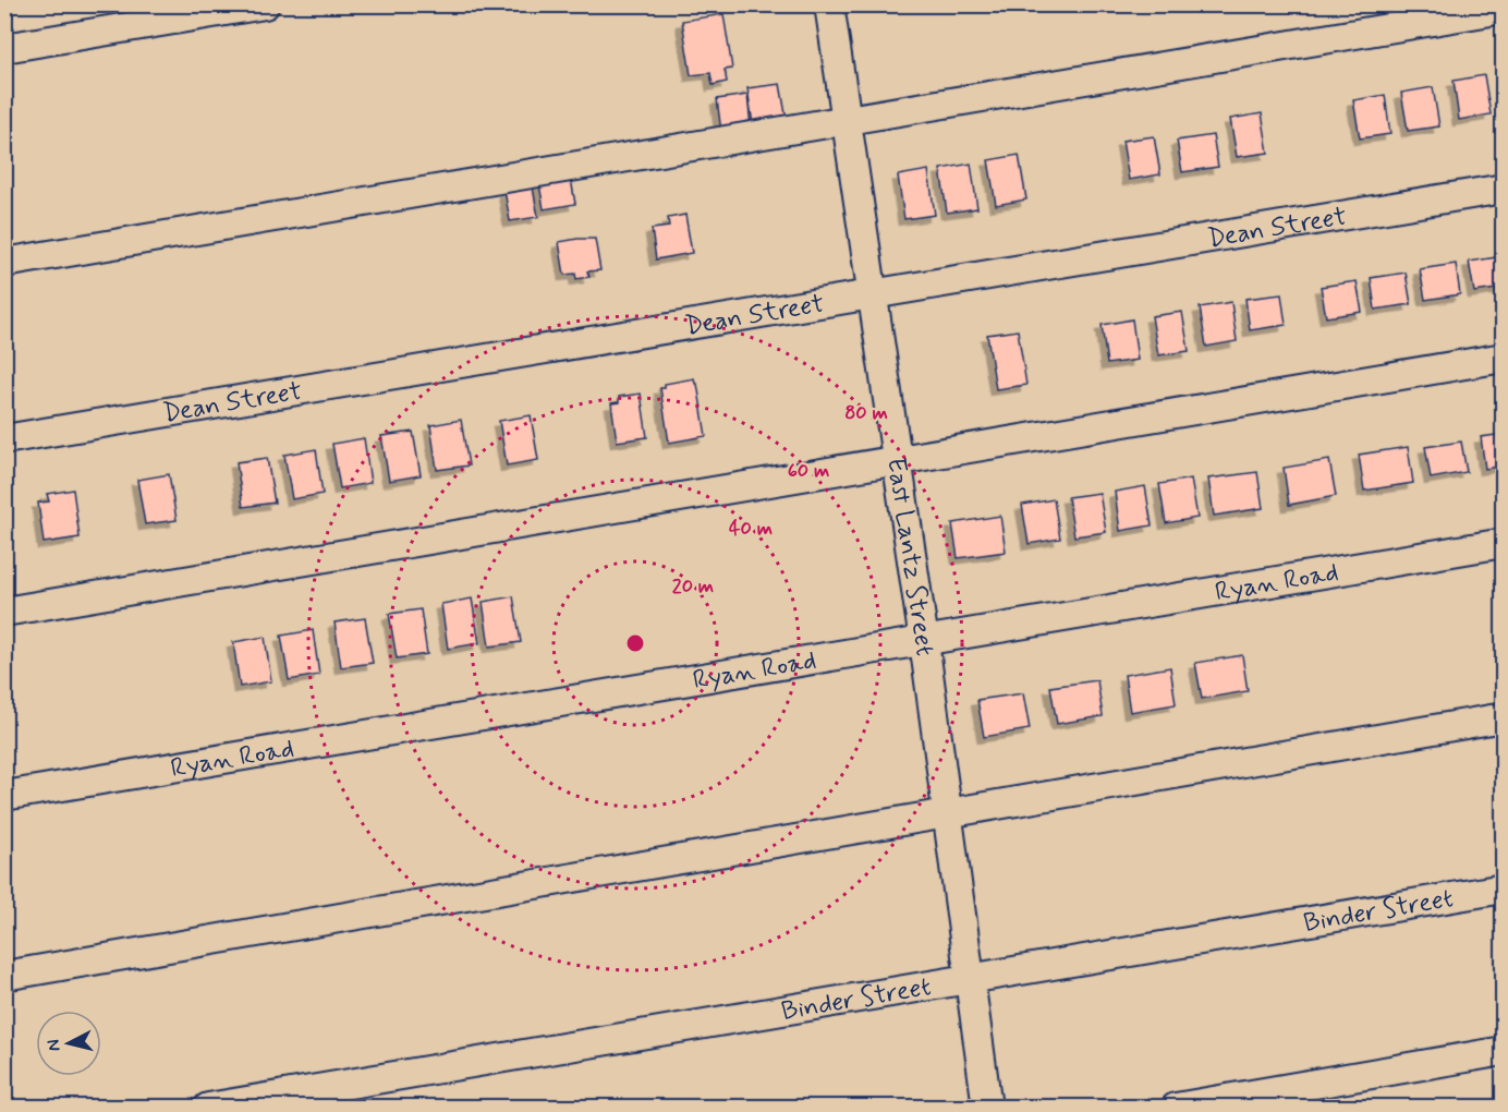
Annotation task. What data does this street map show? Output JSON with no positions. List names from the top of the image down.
{
  "streets": {
    "street": [
      "Dean Street",
      "East Lantz Street",
      "Ryan Road",
      "Binder Street"
    ]
  },
  "crossings": [
    ["Dean Street", "East Lantz Street"],
    ["East Lantz Street", "Ryan Road"],
    ["East Lantz Street", "Binder Street"]
  ],
  "north": "left",
  "rings": [
    "80 m",
    "60 m",
    "40 m",
    "20 m"
  ]
}
